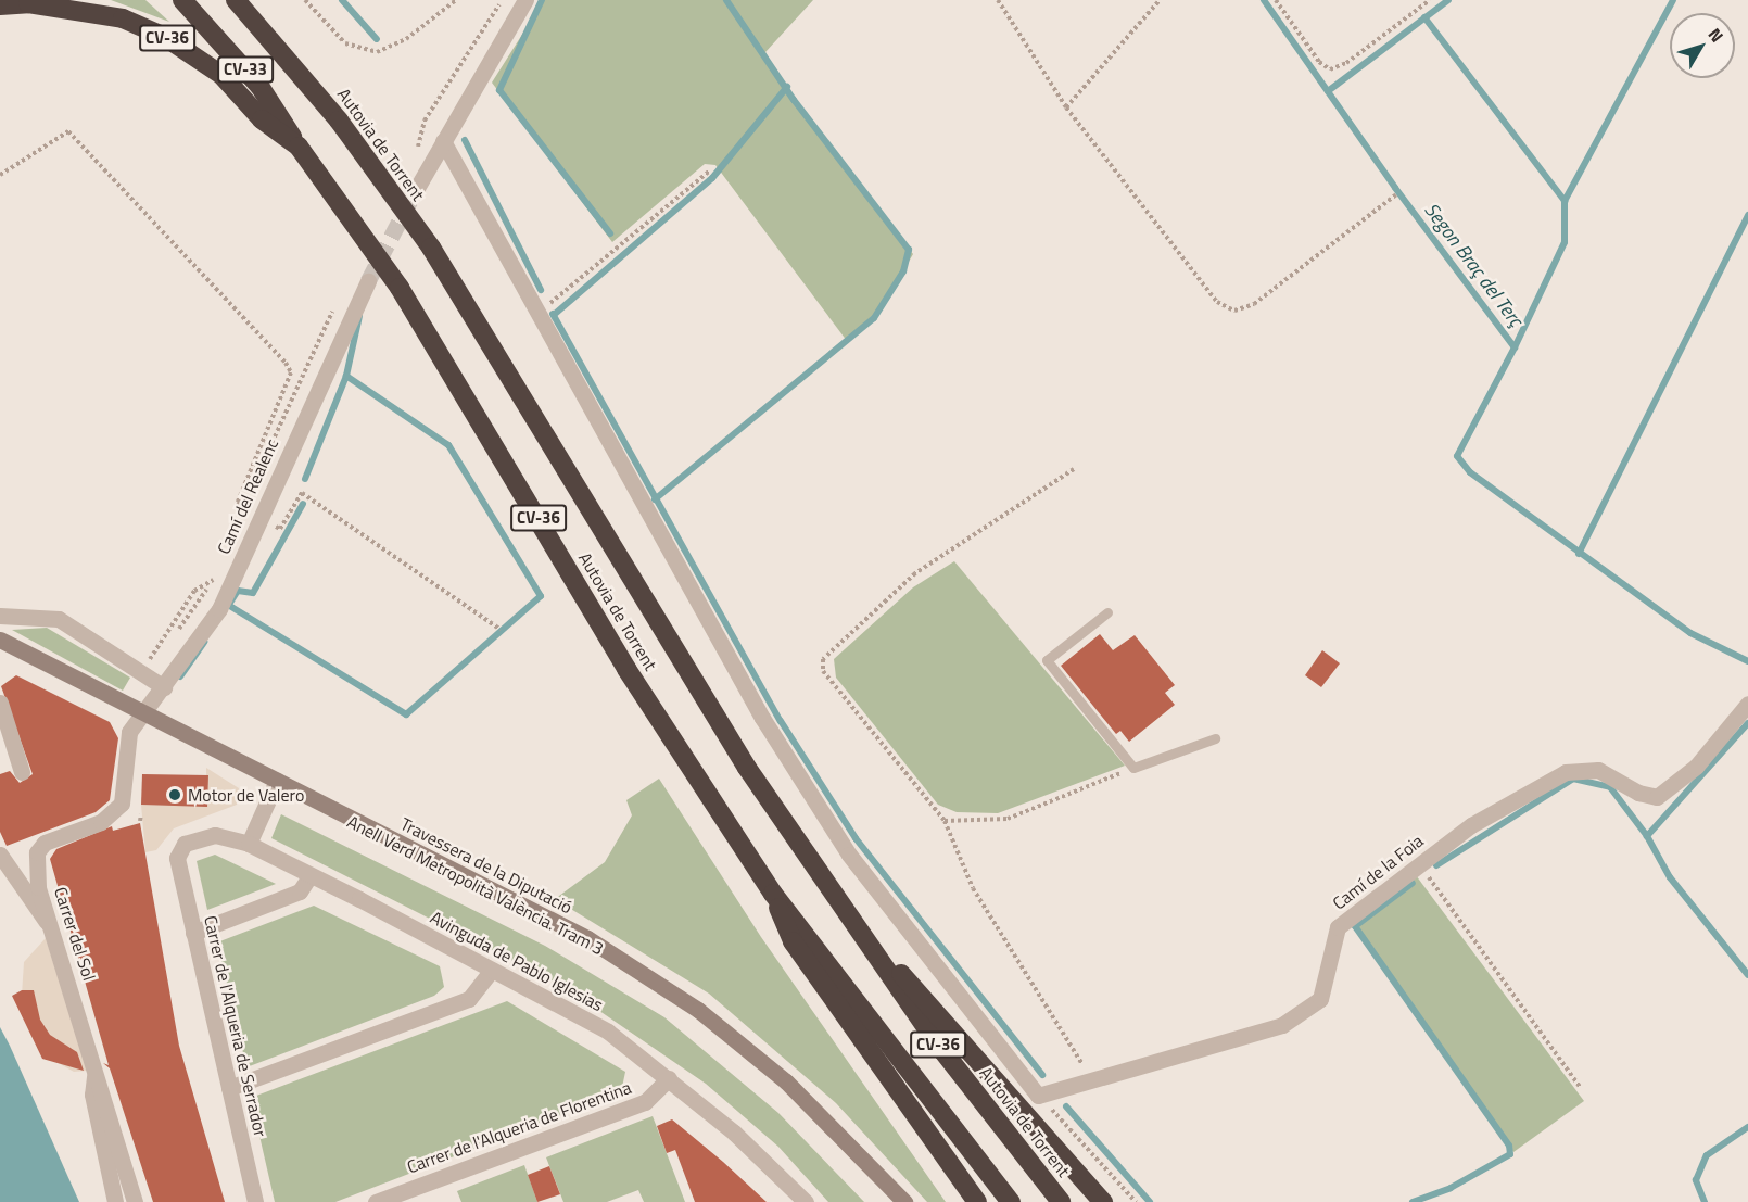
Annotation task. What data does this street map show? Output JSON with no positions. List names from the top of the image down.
{
  "streets": {
    "highway": ["CV-36", "CV-33", "Autovia de Torrent"],
    "street": [
      "Camí del Realenc",
      "Travessera de la Diputació",
      "Camí de la Foia",
      "Carrer del Sol",
      "Avinguda de Pablo Iglesias",
      "Carrer de l'Alqueria de Serrador",
      "Carrer de l'Alqueria de Florentina"
    ]
  },
  "crossings": [
    ["CV-33", "Autovia de Torrent"],
    ["Camí del Realenc", "Travessera de la Diputació"],
    ["Camí del Realenc", "Carrer del Sol"],
    ["Travessera de la Diputació", "Carrer del Sol"],
    ["Avinguda de Pablo Iglesias", "Carrer de l'Alqueria de Serrador"],
    ["Avinguda de Pablo Iglesias", "Carrer de l'Alqueria de Florentina"]
  ],
  "water": ["Segon Braç del Terç"],
  "places": ["Motor de Valero"],
  "north": "top right"
}
